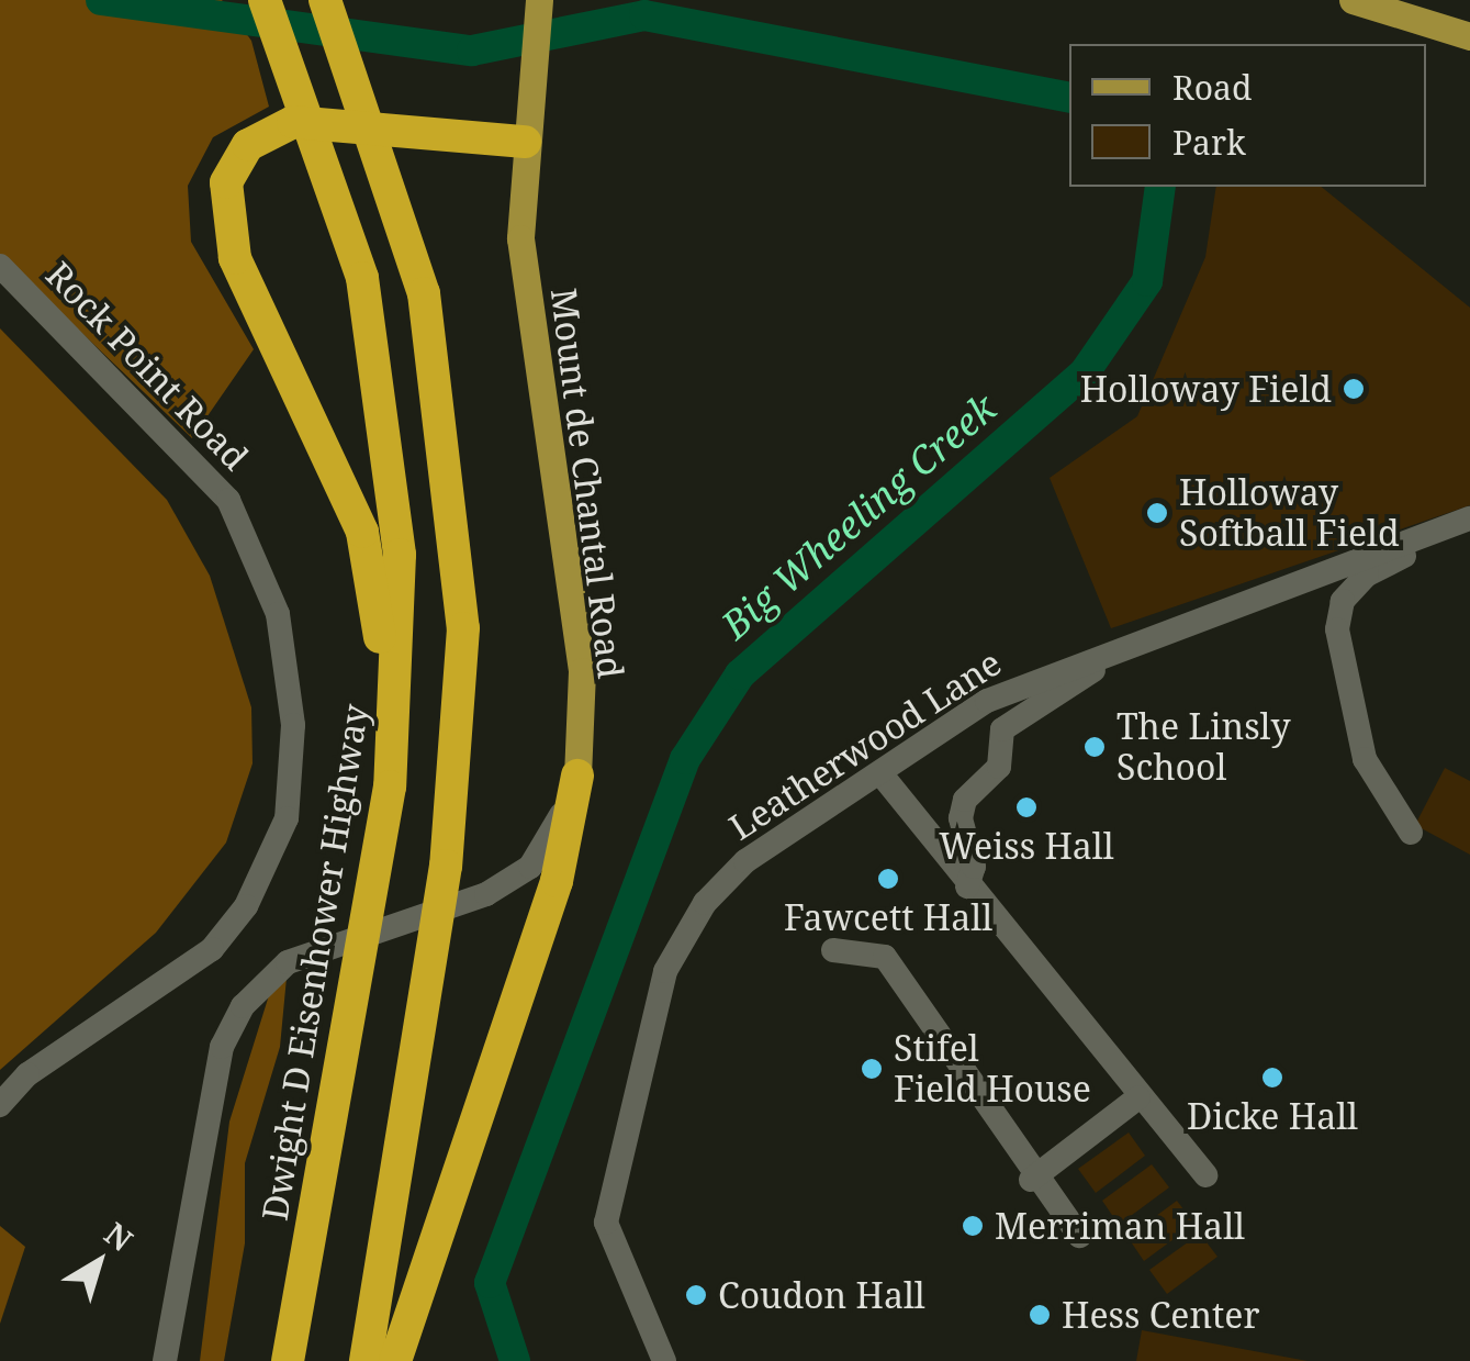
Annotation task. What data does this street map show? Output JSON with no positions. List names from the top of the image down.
{
  "streets": {
    "highway": ["Dwight D Eisenhower Highway"],
    "main road": ["Mount de Chantal Road"],
    "street": ["Rock Point Road", "Leatherwood Lane"]
  },
  "water": ["Big Wheeling Creek"],
  "places": [
    "Holloway Field",
    "Holloway Softball Field",
    "The Linsly School",
    "Weiss Hall",
    "Fawcett Hall",
    "Stifel Field House",
    "Dicke Hall",
    "Merriman Hall",
    "Coudon Hall",
    "Hess Center"
  ],
  "legend": ["Road", "Park"],
  "north": "top right"
}
